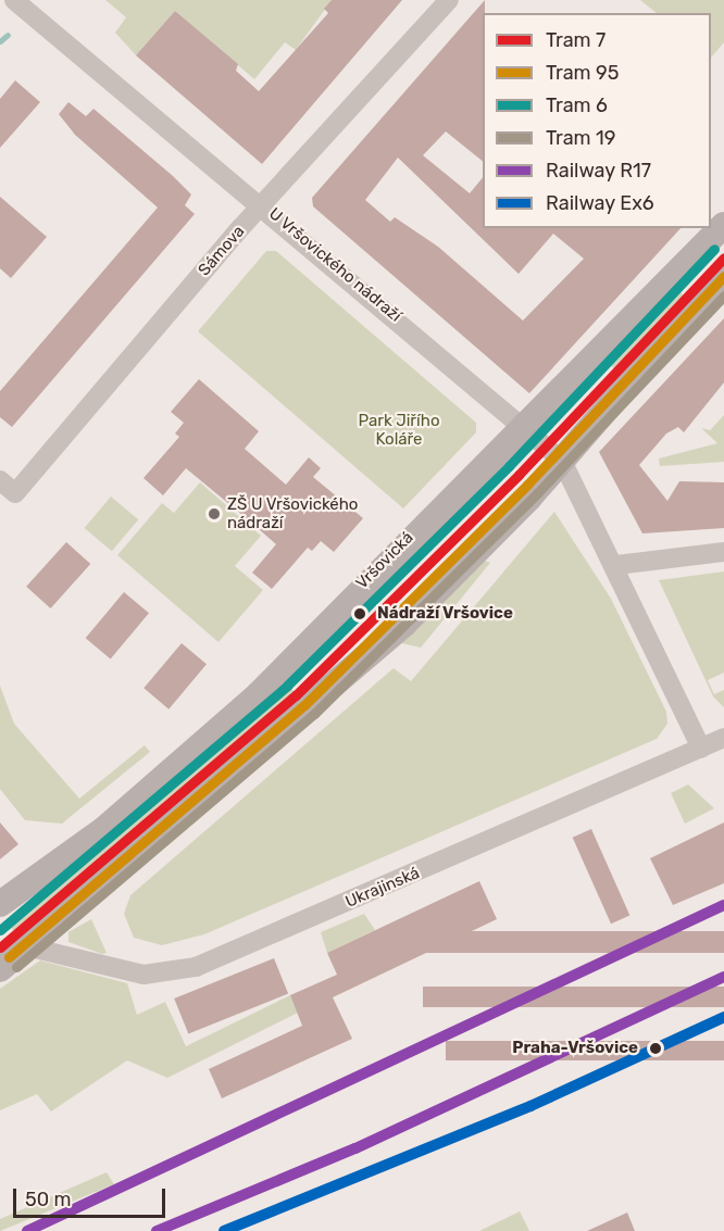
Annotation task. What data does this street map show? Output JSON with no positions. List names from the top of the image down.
{
  "streets": {
    "main road": ["Vršovická"],
    "street": ["Sámova", "U Vršovického nádraží", "Ukrajinská"]
  },
  "crossings": [
    ["Sámova", "U Vršovického nádraží"],
    ["U Vršovického nádraží", "Vršovická"],
    ["U Vršovického nádraží", "Ukrajinská"]
  ],
  "parks": ["Park Jiřího Koláře"],
  "places": ["ZŠ U Vršovického nádraží", "Nádraží Vršovice", "Praha-Vršovice"],
  "lines": [
    "tram line 6",
    "tram line 7",
    "tram line 95",
    "tram line 19",
    "rail line R17",
    "rail line Ex6"
  ],
  "legend": [
    "Tram 7",
    "Tram 95",
    "Tram 6",
    "Tram 19",
    "Railway R17",
    "Railway Ex6"
  ],
  "scale_bar": "50 m"
}
